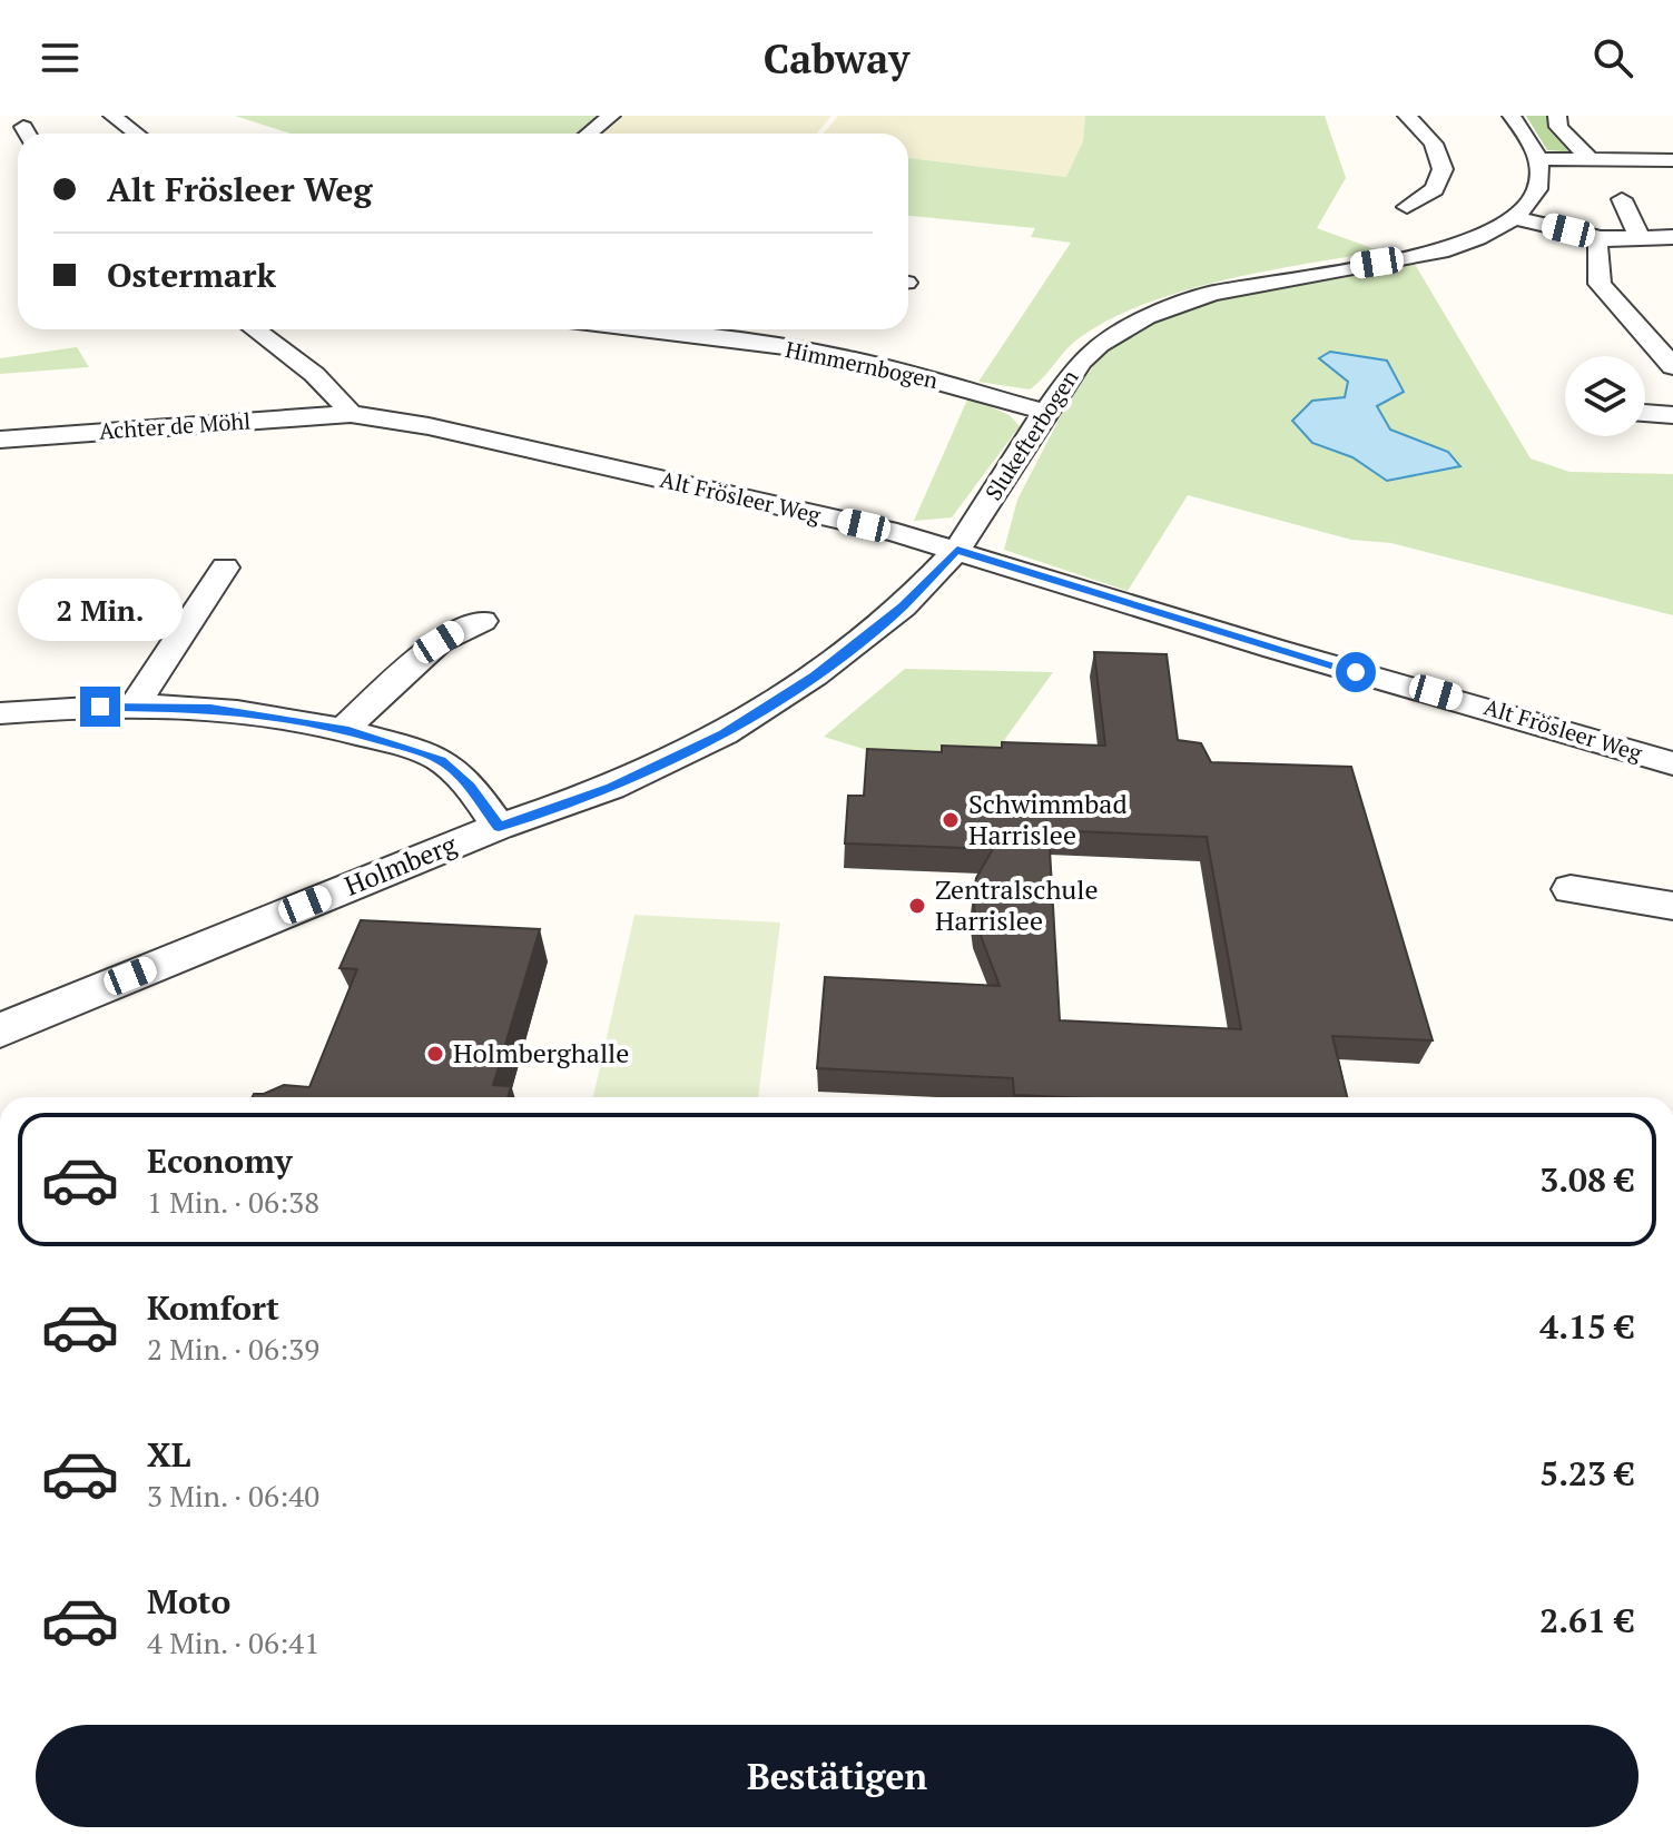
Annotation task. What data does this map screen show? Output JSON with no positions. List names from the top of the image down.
{
  "streets": {
    "street": [
      "Himmernbogen",
      "Achter de Möhl",
      "Slukefterbogen",
      "Alt Frösleer Weg",
      "Holmberg"
    ]
  },
  "crossings": [
    ["Himmernbogen", "Slukefterbogen"],
    ["Achter de Möhl", "Alt Frösleer Weg"],
    ["Slukefterbogen", "Alt Frösleer Weg"],
    ["Slukefterbogen", "Holmberg"],
    ["Alt Frösleer Weg", "Holmberg"]
  ],
  "places": ["Schwimmbad Harrislee", "Zentralschule Harrislee", "Holmberghalle"],
  "page": {
    "header": "Cabway",
    "banner": ["Alt Frösleer Weg", "Ostermark"],
    "bubble": "2 Min.",
    "list": [
      {
        "name": "Economy",
        "note": "1 Min. · 06:38",
        "value": "3.08 €"
      },
      {
        "name": "Komfort",
        "note": "2 Min. · 06:39",
        "value": "4.15 €"
      },
      {
        "name": "XL",
        "note": "3 Min. · 06:40",
        "value": "5.23 €"
      },
      {
        "name": "Moto",
        "note": "4 Min. · 06:41",
        "value": "2.61 €"
      }
    ],
    "buttons": "Bestätigen"
  }
}
